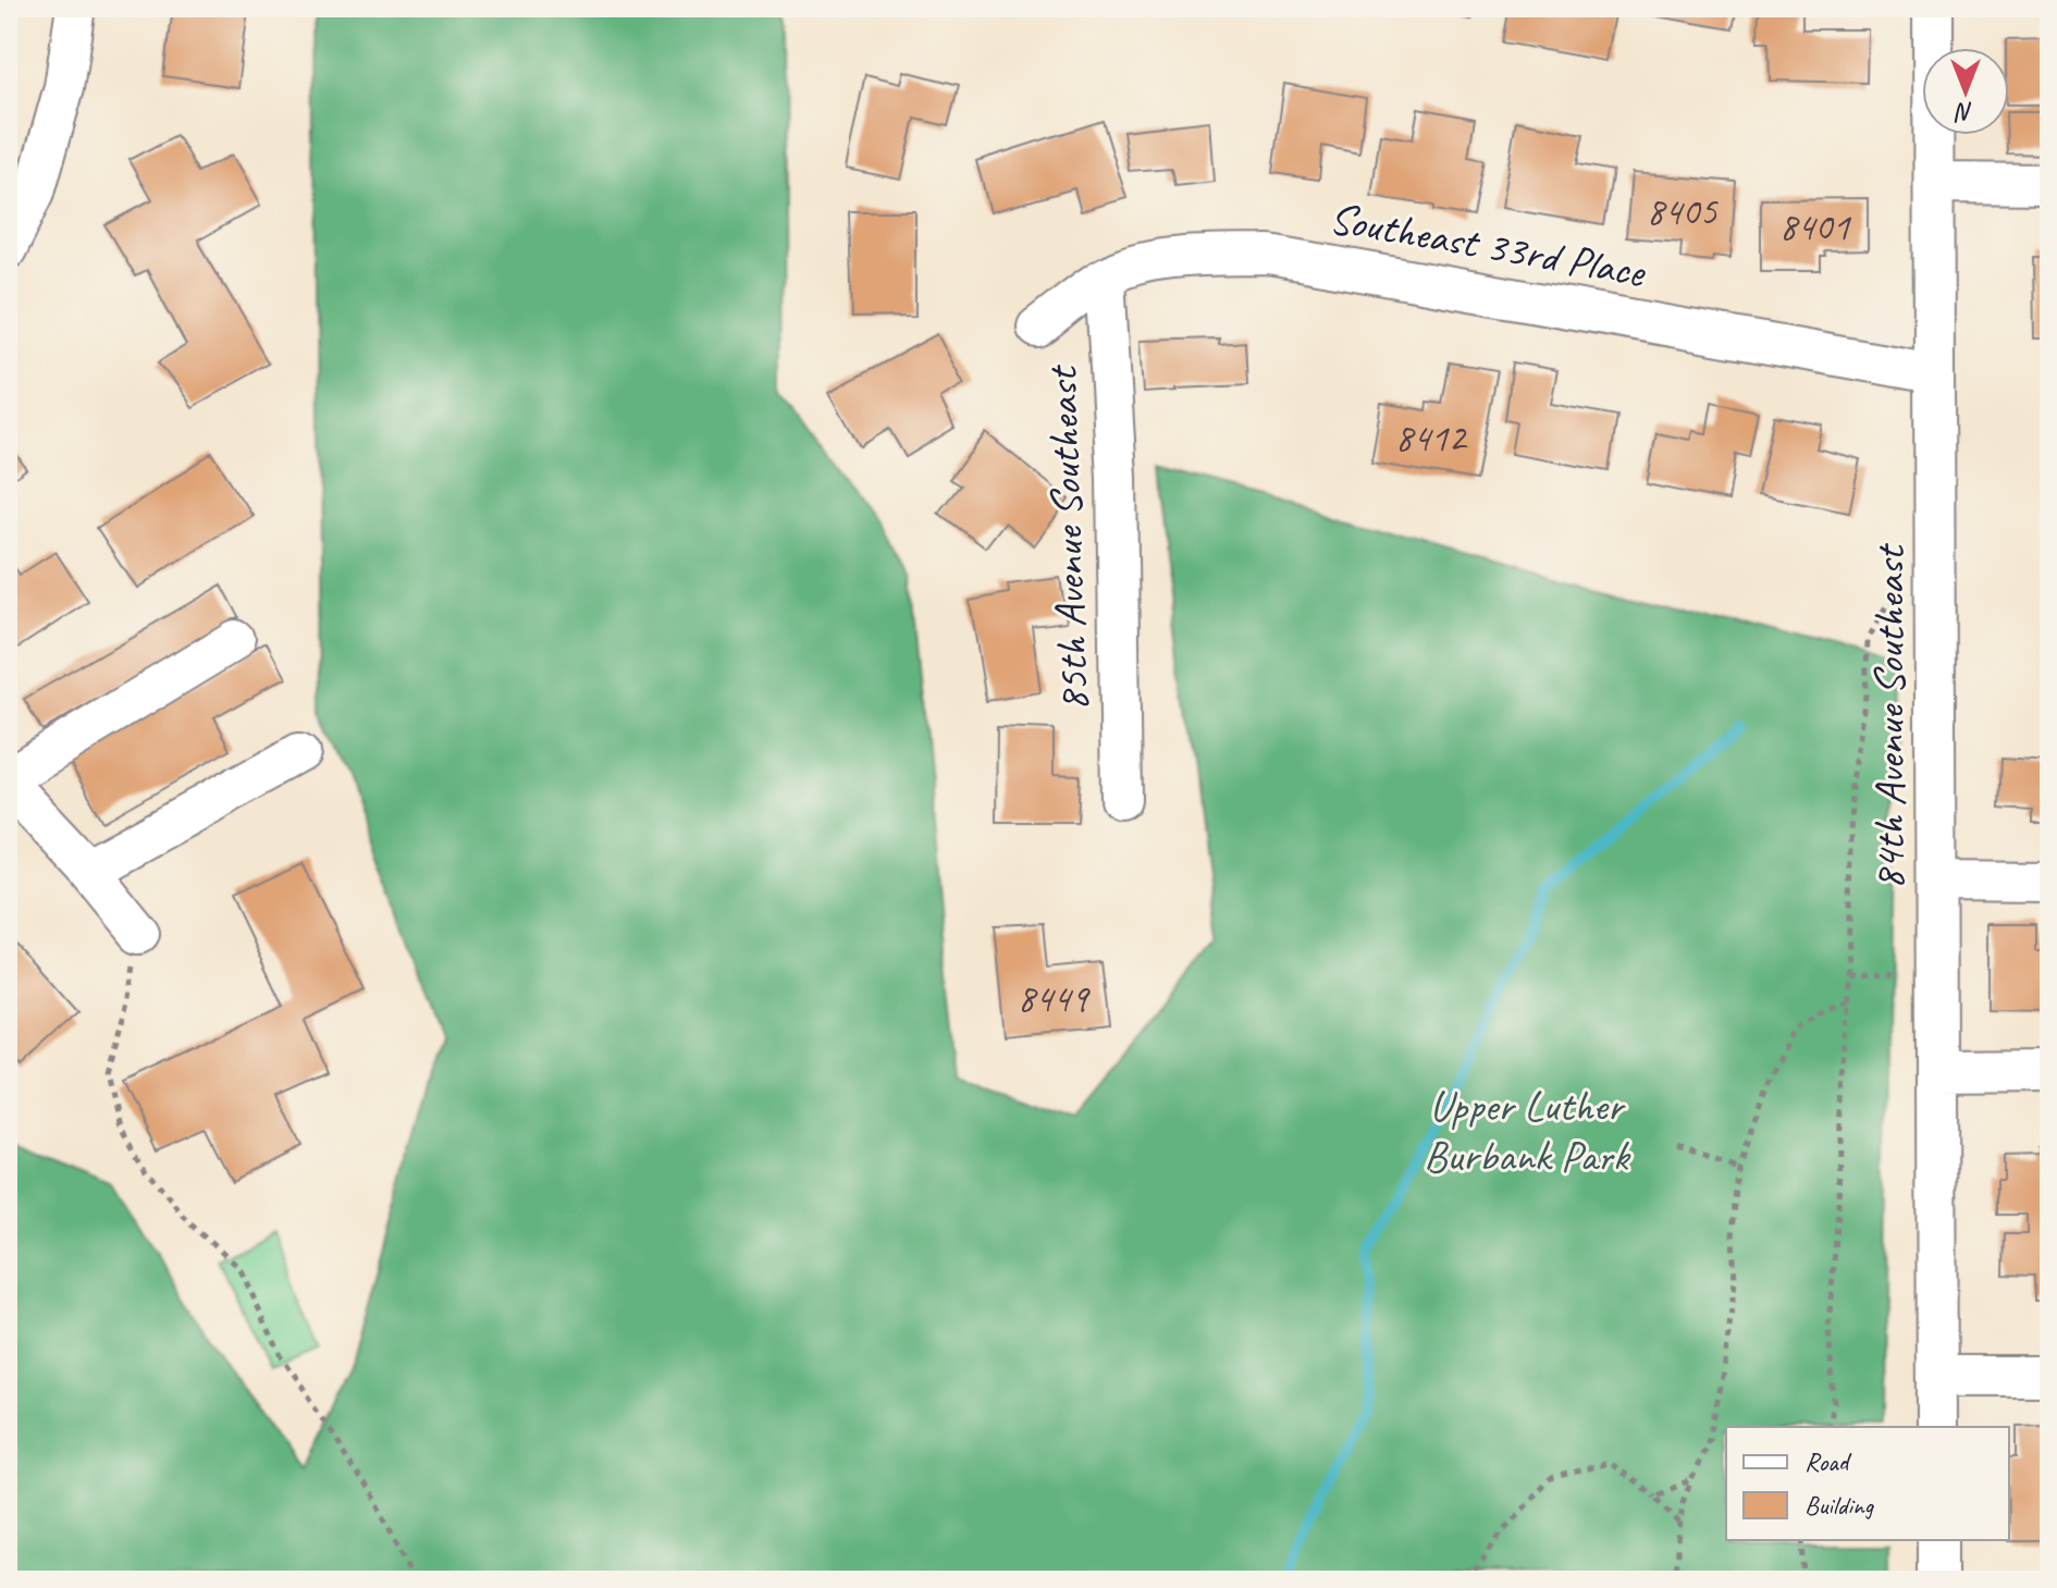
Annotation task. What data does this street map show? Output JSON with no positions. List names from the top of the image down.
{
  "streets": {
    "street": ["Southeast 33rd Place", "85th Avenue Southeast", "84th Avenue Southeast"]
  },
  "crossings": [
    ["Southeast 33rd Place", "85th Avenue Southeast"],
    ["Southeast 33rd Place", "84th Avenue Southeast"]
  ],
  "parks": ["Upper Luther Burbank Park"],
  "house_numbers": [
    "8405",
    "8401",
    "8412",
    "8449"
  ],
  "legend": ["Road", "Building"],
  "north": "bottom"
}
